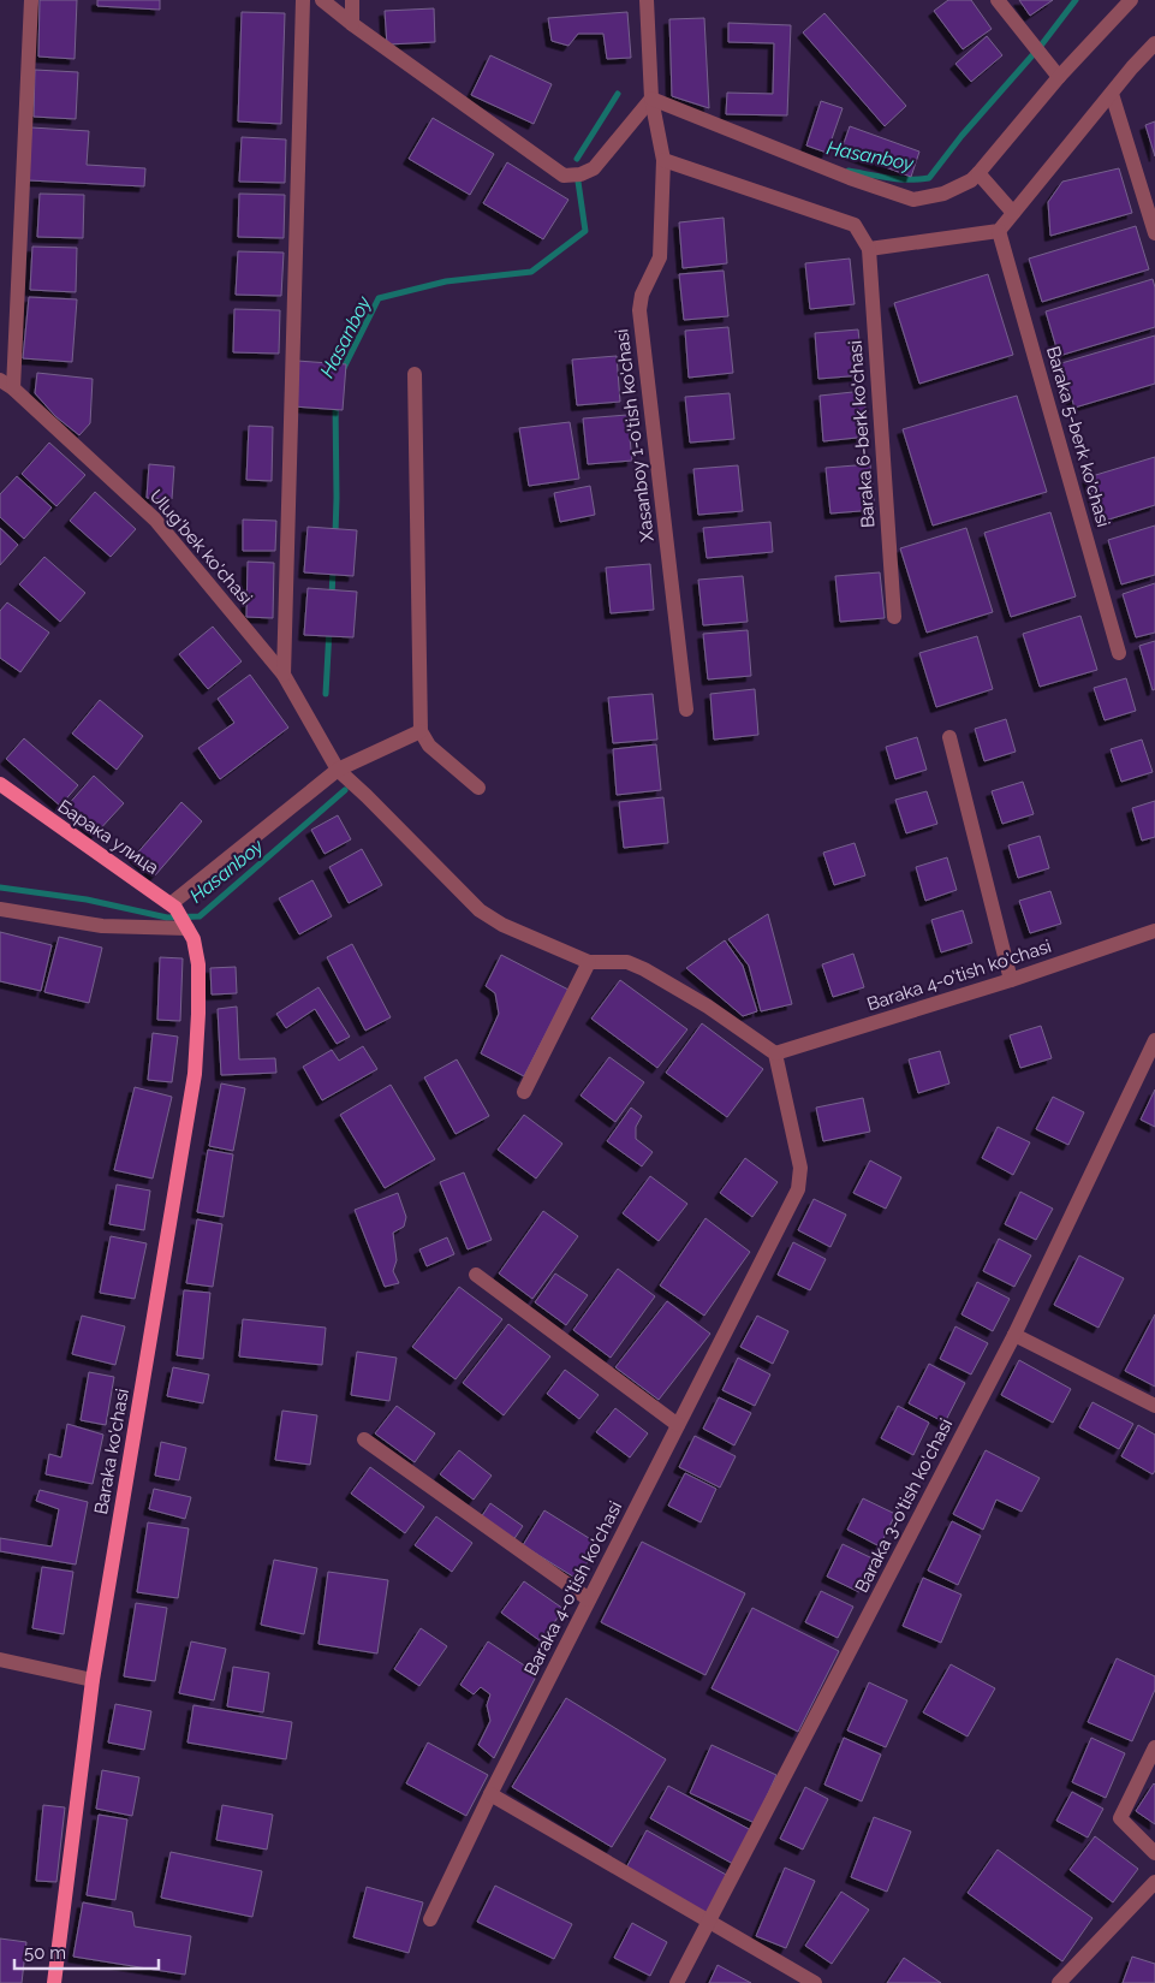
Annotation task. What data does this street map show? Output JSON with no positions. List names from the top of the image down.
{
  "streets": {
    "main road": ["Барака улица", "Baraka ko'chasi"],
    "street": [
      "Baraka 6-berk ko'chasi",
      "Xasanboy 1-o'tish ko'chasi",
      "Baraka 5-berk ko'chasi",
      "Ulug'bek ko'chasi",
      "Baraka 4-o'tish ko'chasi",
      "Baraka 3-o'tish ko'chasi"
    ]
  },
  "crossings": [
    ["Барака улица", "Baraka ko'chasi"]
  ],
  "water": ["Hasanboy"],
  "scale_bar": "50 m"
}
